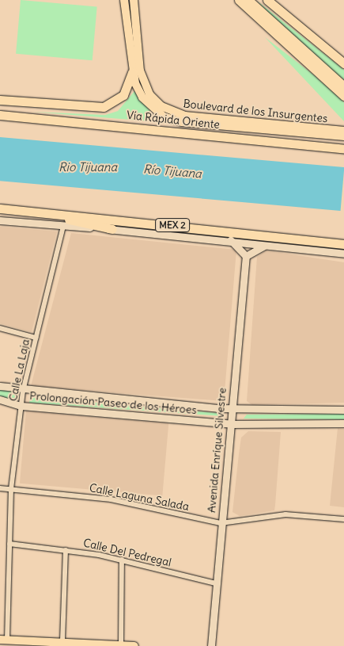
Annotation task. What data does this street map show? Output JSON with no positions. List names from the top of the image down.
{
  "streets": {
    "highway": ["Vía Rápida Oriente", "MEX 2"],
    "main road": ["Boulevard de los Insurgentes"],
    "street": [
      "Calle La Laja",
      "Prolongación Paseo de los Héroes",
      "Avenida Enríque Silvestre",
      "Calle Laguna Salada",
      "Calle Del Pedregal"
    ]
  },
  "crossings": [
    ["Calle La Laja", "Prolongación Paseo de los Héroes"],
    ["Calle La Laja", "Calle Laguna Salada"],
    ["Calle La Laja", "Calle Del Pedregal"],
    ["Prolongación Paseo de los Héroes", "Avenida Enríque Silvestre"],
    ["Avenida Enríque Silvestre", "Calle Laguna Salada"],
    ["Avenida Enríque Silvestre", "Calle Del Pedregal"]
  ],
  "water": ["Rio Tijuana", "Río Tijuana"]
}
